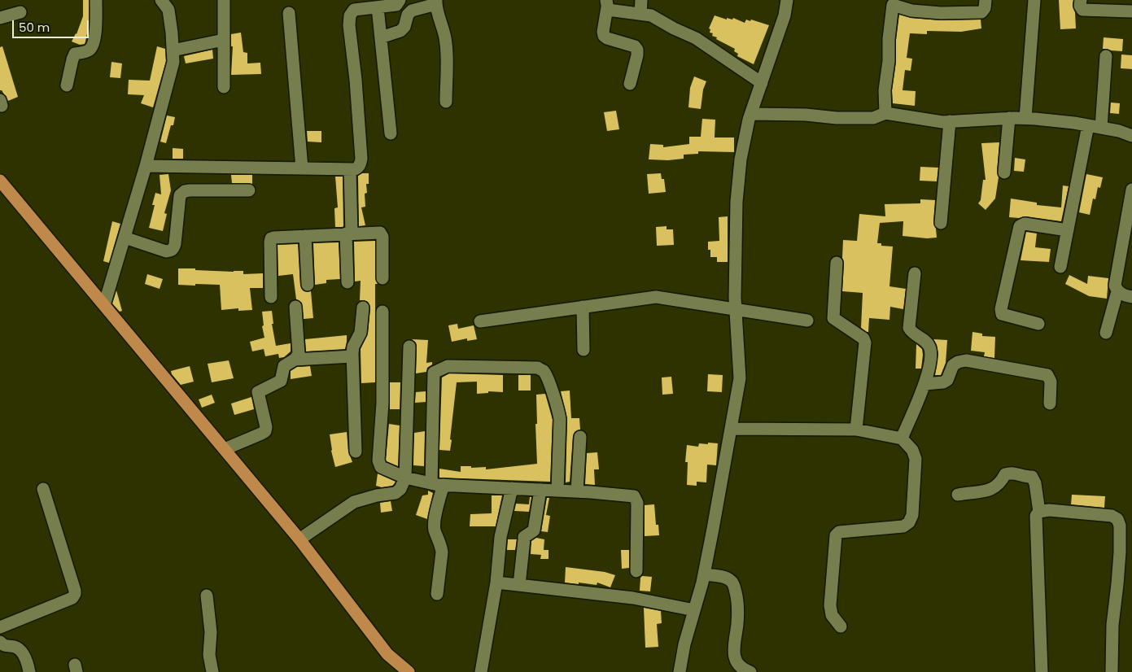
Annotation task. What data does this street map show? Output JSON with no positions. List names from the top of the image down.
{
  "scale_bar": "50 m"
}
